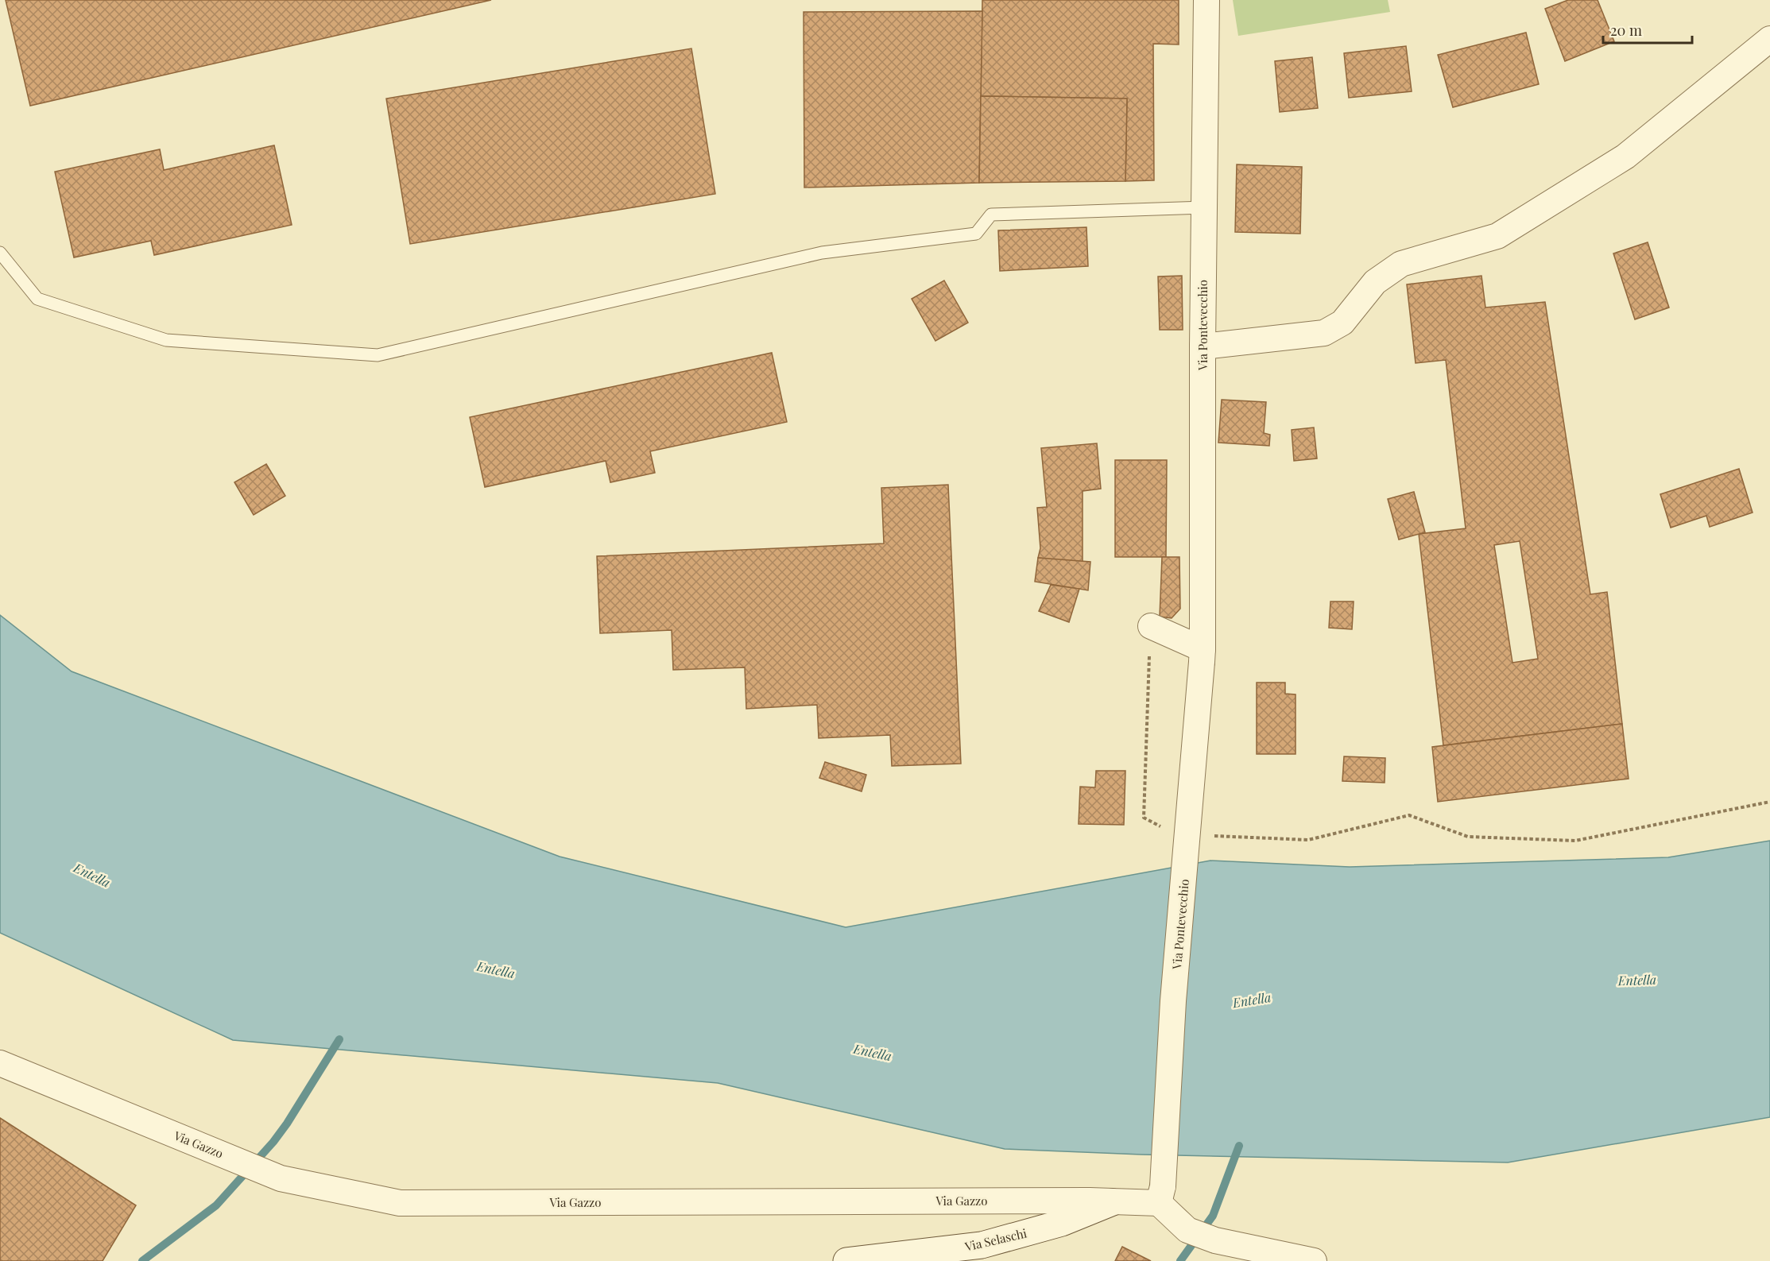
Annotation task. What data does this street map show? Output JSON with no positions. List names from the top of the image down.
{
  "streets": {
    "street": ["Via Pontevecchio", "Via Gazzo", "Via Selaschi"]
  },
  "crossings": [
    ["Via Pontevecchio", "Via Gazzo"],
    ["Via Gazzo", "Via Selaschi"]
  ],
  "water": ["Entella"],
  "scale_bar": "20 m"
}
